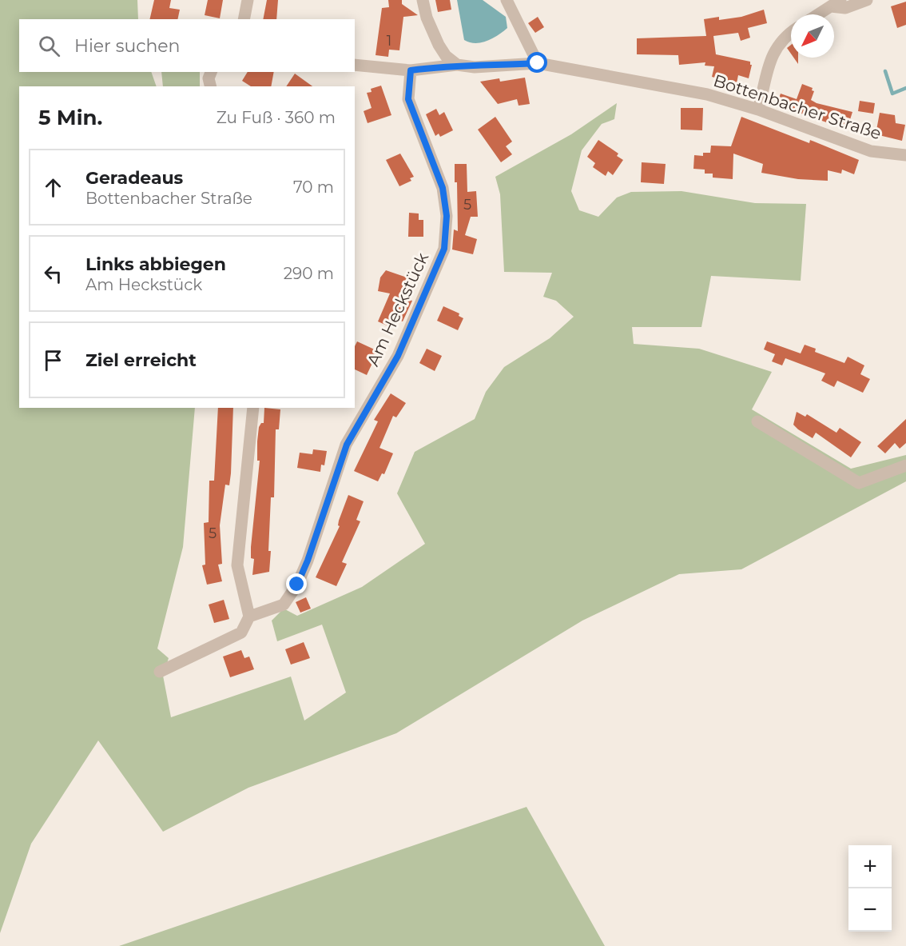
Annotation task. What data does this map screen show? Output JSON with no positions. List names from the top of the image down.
{
  "streets": {
    "street": ["Bottenbacher Straße", "Am Heckstück"]
  },
  "crossings": [
    ["Bottenbacher Straße", "Am Heckstück"]
  ],
  "house_numbers": ["1", "5", "5"],
  "north": "bottom left",
  "page": {
    "search": "Hier suchen",
    "heading": ["5 Min.", "Zu Fuß · 360 m"],
    "list": [
      ["Geradeaus", "Bottenbacher Straße", "70 m"],
      ["Links abbiegen", "Am Heckstück", "290 m"],
      "Ziel erreicht"
    ],
    "map_buttons": ["+", "−"]
  }
}
